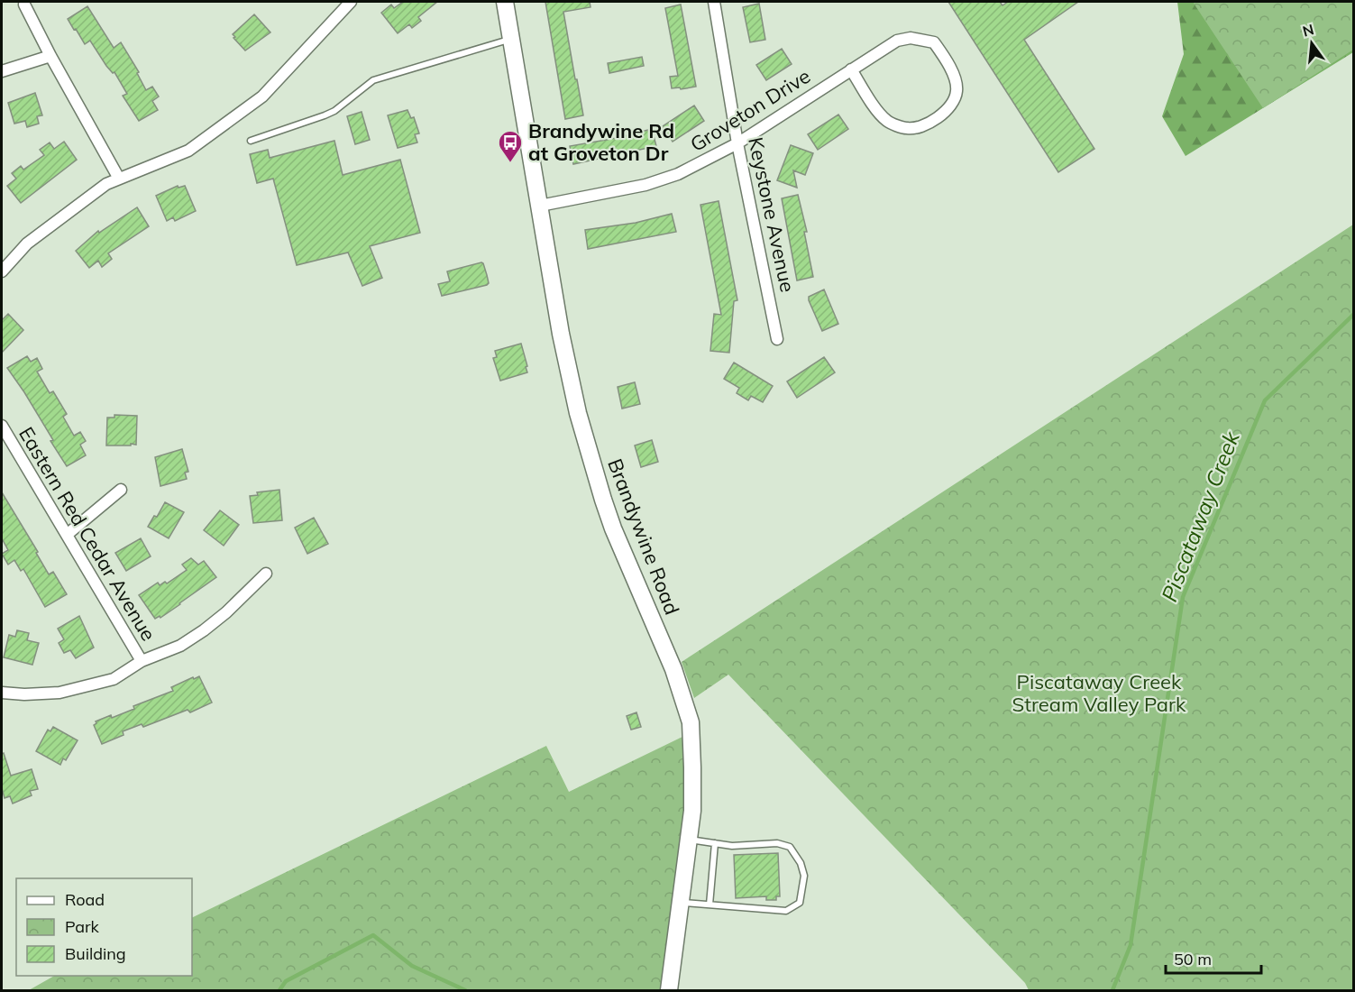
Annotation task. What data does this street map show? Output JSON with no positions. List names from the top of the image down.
{
  "streets": {
    "main road": ["Brandywine Road"],
    "street": ["Groveton Drive", "Keystone Avenue", "Eastern Red Cedar Avenue"]
  },
  "crossings": [
    ["Groveton Drive", "Keystone Avenue"],
    ["Groveton Drive", "Brandywine Road"]
  ],
  "water": ["Piscataway Creek"],
  "parks": ["Piscataway Creek Stream Valley Park"],
  "places": {
    "bus stop": ["Brandywine Rd at Groveton Dr"]
  },
  "legend": ["Road", "Park", "Building"],
  "scale_bar": "50 m",
  "north": "top"
}
